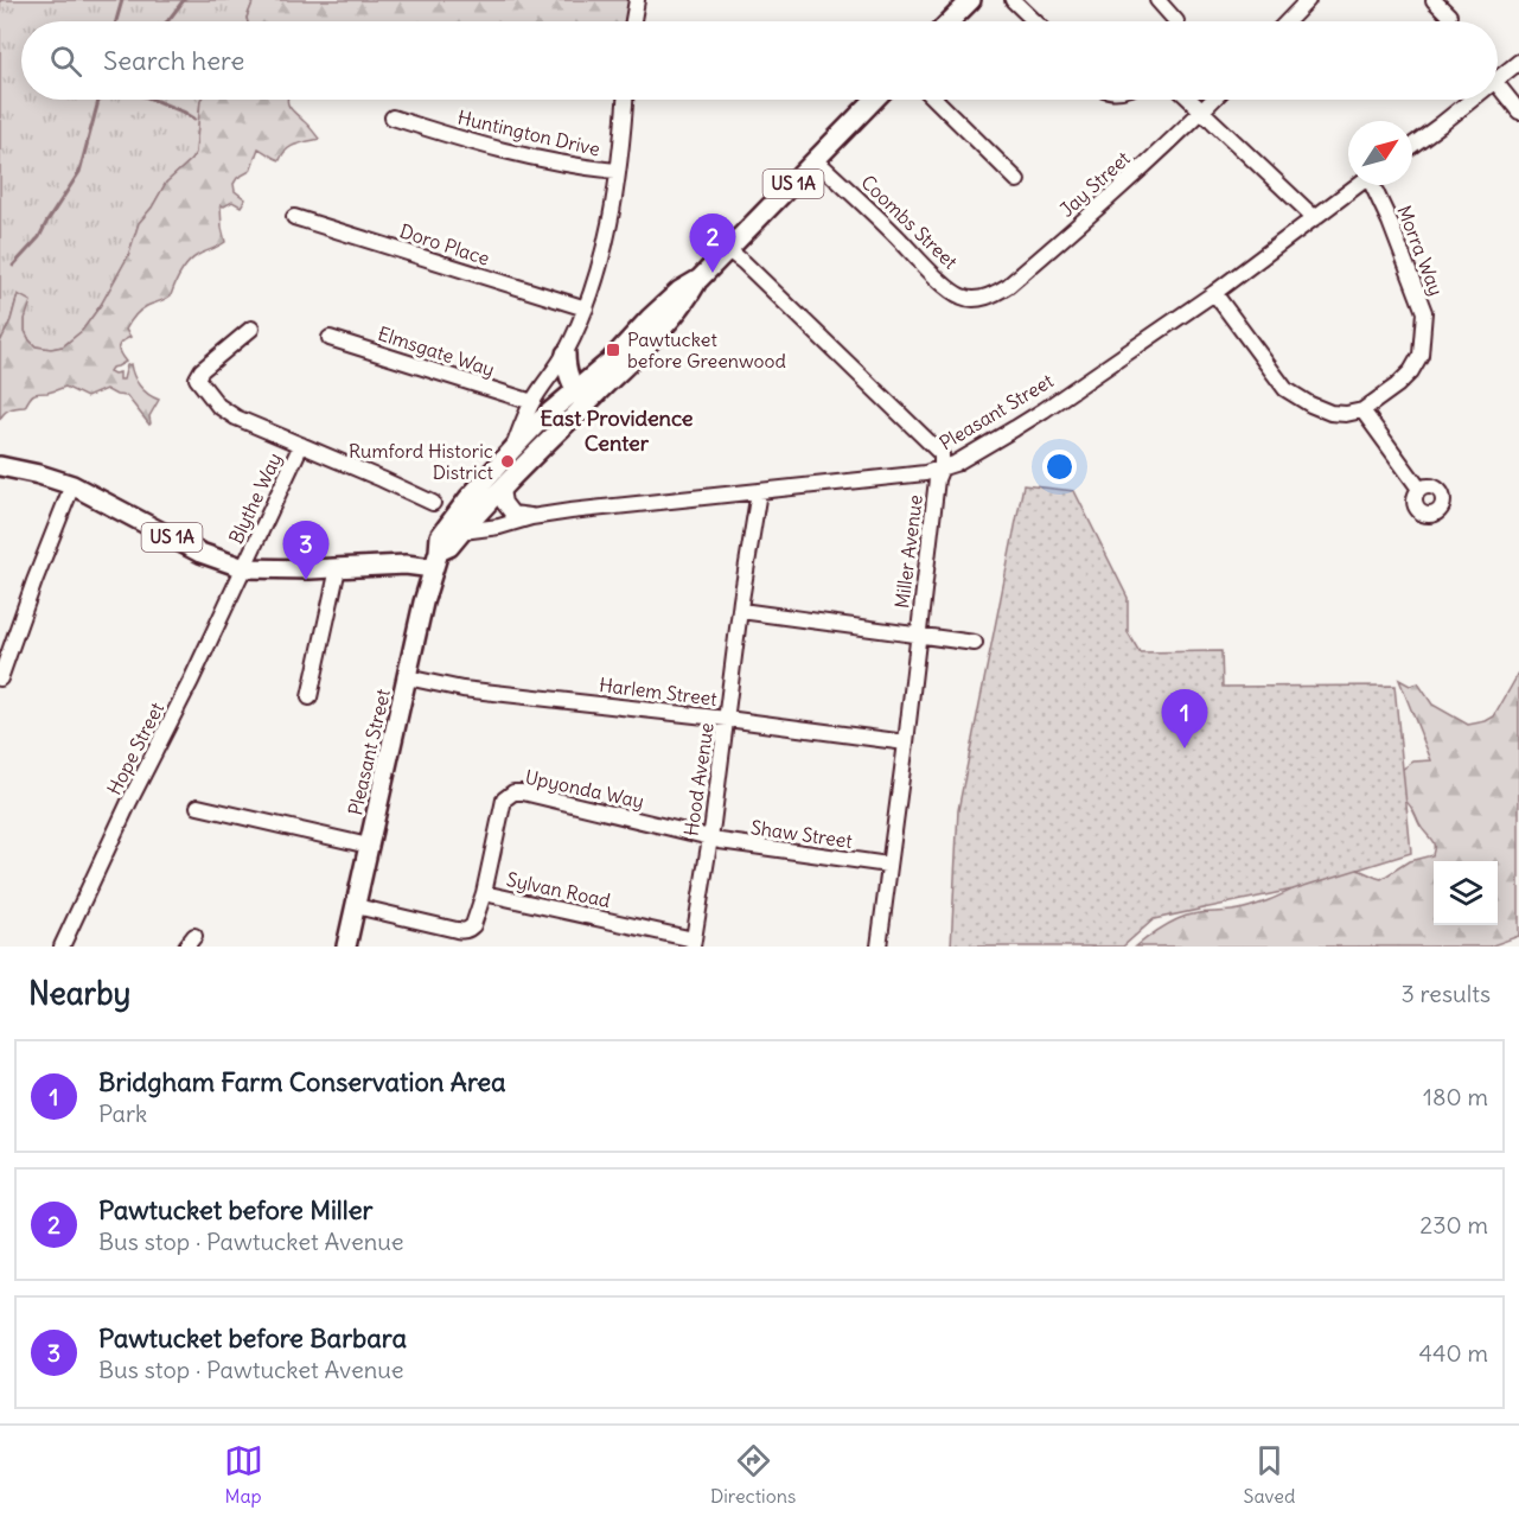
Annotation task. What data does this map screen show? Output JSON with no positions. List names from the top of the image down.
{
  "streets": {
    "main road": ["US 1A", "Pleasant Street"],
    "street": [
      "Huntington Drive",
      "Jay Street",
      "Coombs Street",
      "Doro Place",
      "Morra Way",
      "Elmsgate Way",
      "Blythe Way",
      "Miller Avenue",
      "Harlem Street",
      "Hope Street",
      "Hood Avenue",
      "Upyonda Way",
      "Shaw Street",
      "Sylvan Road"
    ]
  },
  "crossings": [
    ["US 1A", "Coombs Street"],
    ["US 1A", "Pleasant Street"],
    ["US 1A", "Blythe Way"],
    ["US 1A", "Hope Street"],
    ["Jay Street", "Coombs Street"],
    ["Pleasant Street", "Miller Avenue"],
    ["Pleasant Street", "Harlem Street"],
    ["Pleasant Street", "Hood Avenue"],
    ["Pleasant Street", "Sylvan Road"],
    ["Blythe Way", "Hope Street"],
    ["Miller Avenue", "Harlem Street"],
    ["Miller Avenue", "Shaw Street"],
    ["Harlem Street", "Hood Avenue"],
    ["Hood Avenue", "Upyonda Way"],
    ["Hood Avenue", "Shaw Street"],
    ["Hood Avenue", "Sylvan Road"],
    ["Upyonda Way", "Shaw Street"],
    ["Upyonda Way", "Sylvan Road"]
  ],
  "districts": ["East Providence Center"],
  "places": {
    "transit": ["Pawtucket before Greenwood"],
    "other": ["Rumford Historic District"]
  },
  "north": "top right",
  "page": {
    "search": "Search here",
    "pins": ["2", "3", "1"],
    "heading": ["Nearby", "3 results"],
    "list": [
      {
        "mark": "1",
        "name": "Bridgham Farm Conservation Area",
        "note": "Park",
        "value": "180 m"
      },
      {
        "mark": "2",
        "name": "Pawtucket before Miller",
        "note": "Bus stop · Pawtucket Avenue",
        "value": "230 m"
      },
      {
        "mark": "3",
        "name": "Pawtucket before Barbara",
        "note": "Bus stop · Pawtucket Avenue",
        "value": "440 m"
      }
    ],
    "nav": ["Map", "Directions", "Saved"]
  }
}
